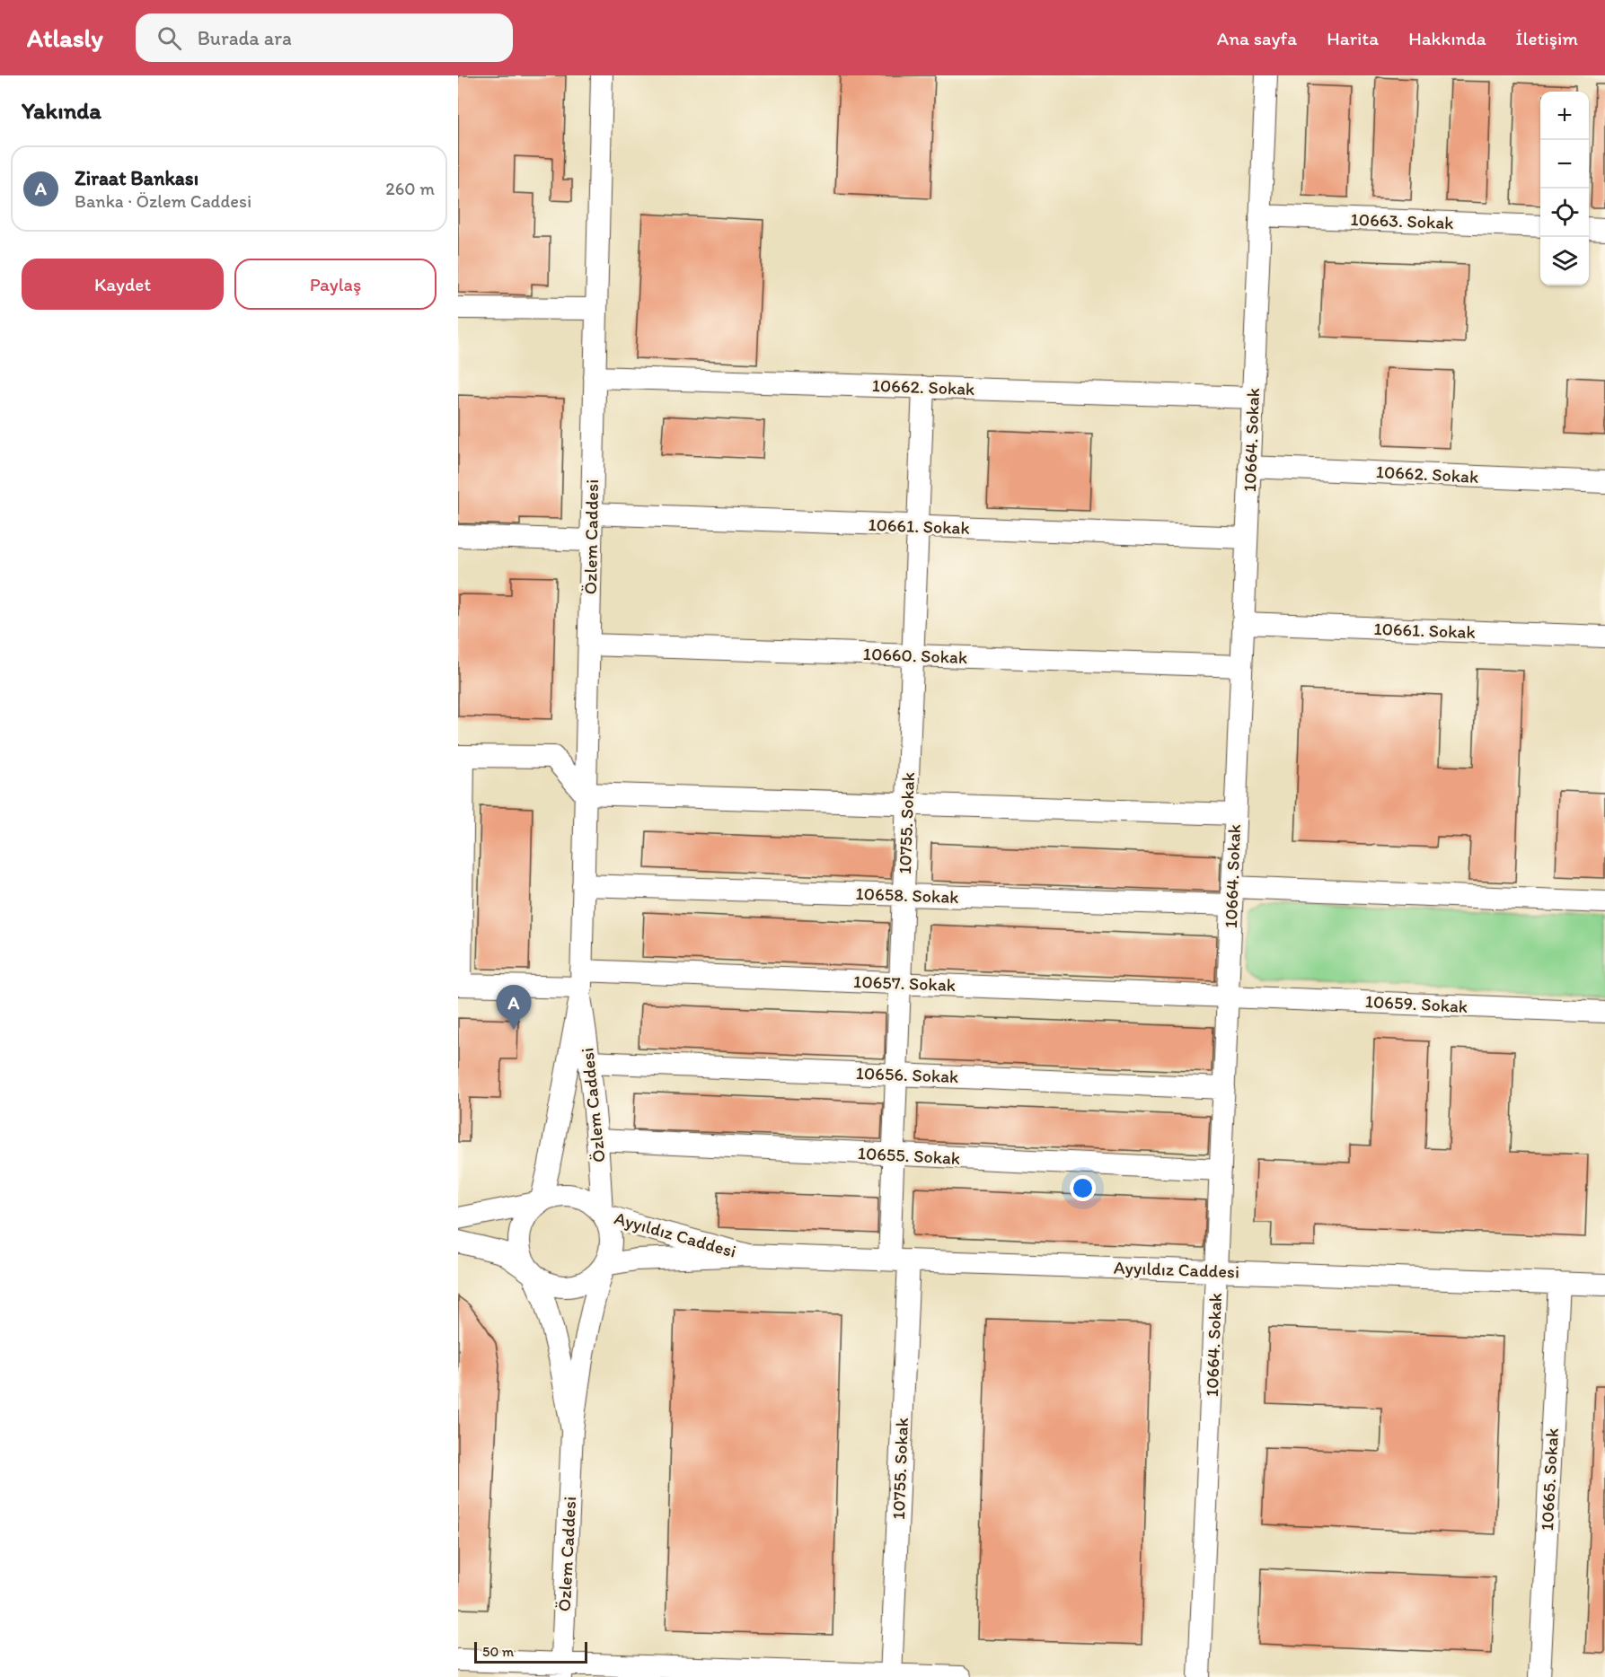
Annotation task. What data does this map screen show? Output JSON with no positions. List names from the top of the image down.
{
  "streets": {
    "street": [
      "10663. Sokak",
      "10662. Sokak",
      "10664. Sokak",
      "10661. Sokak",
      "Özlem Caddesi",
      "10660. Sokak",
      "10755. Sokak",
      "10658. Sokak",
      "10657. Sokak",
      "10659. Sokak",
      "10656. Sokak",
      "10655. Sokak",
      "Ayyıldız Caddesi",
      "10665. Sokak"
    ]
  },
  "crossings": [
    ["10663. Sokak", "10664. Sokak"],
    ["10662. Sokak", "10664. Sokak"],
    ["10662. Sokak", "Özlem Caddesi"],
    ["10662. Sokak", "10755. Sokak"],
    ["10664. Sokak", "10661. Sokak"],
    ["10664. Sokak", "10660. Sokak"],
    ["10664. Sokak", "10658. Sokak"],
    ["10664. Sokak", "10657. Sokak"],
    ["10664. Sokak", "10659. Sokak"],
    ["10664. Sokak", "10656. Sokak"],
    ["10664. Sokak", "10655. Sokak"],
    ["10664. Sokak", "Ayyıldız Caddesi"],
    ["10661. Sokak", "Özlem Caddesi"],
    ["10661. Sokak", "10755. Sokak"],
    ["Özlem Caddesi", "10660. Sokak"],
    ["Özlem Caddesi", "10658. Sokak"],
    ["Özlem Caddesi", "10657. Sokak"],
    ["Özlem Caddesi", "10656. Sokak"],
    ["Özlem Caddesi", "10655. Sokak"],
    ["Özlem Caddesi", "Ayyıldız Caddesi"],
    ["10660. Sokak", "10755. Sokak"],
    ["10755. Sokak", "10658. Sokak"],
    ["10755. Sokak", "10657. Sokak"],
    ["10755. Sokak", "10656. Sokak"],
    ["10755. Sokak", "10655. Sokak"],
    ["10755. Sokak", "Ayyıldız Caddesi"],
    ["10657. Sokak", "10659. Sokak"],
    ["Ayyıldız Caddesi", "10665. Sokak"]
  ],
  "scale_bar": "50 m",
  "page": {
    "header": "Atlasly",
    "search": "Burada ara",
    "nav": [
      "Ana sayfa",
      "Harita",
      "Hakkında",
      "İletişim"
    ],
    "heading": "Yakında",
    "map_buttons": ["+", "−"],
    "list": [
      {
        "mark": "A",
        "name": "Ziraat Bankası",
        "note": "Banka · Özlem Caddesi",
        "value": "260 m"
      }
    ],
    "buttons": ["Kaydet", "Paylaş"],
    "pins": "A",
    "scale": "50 m"
  }
}
